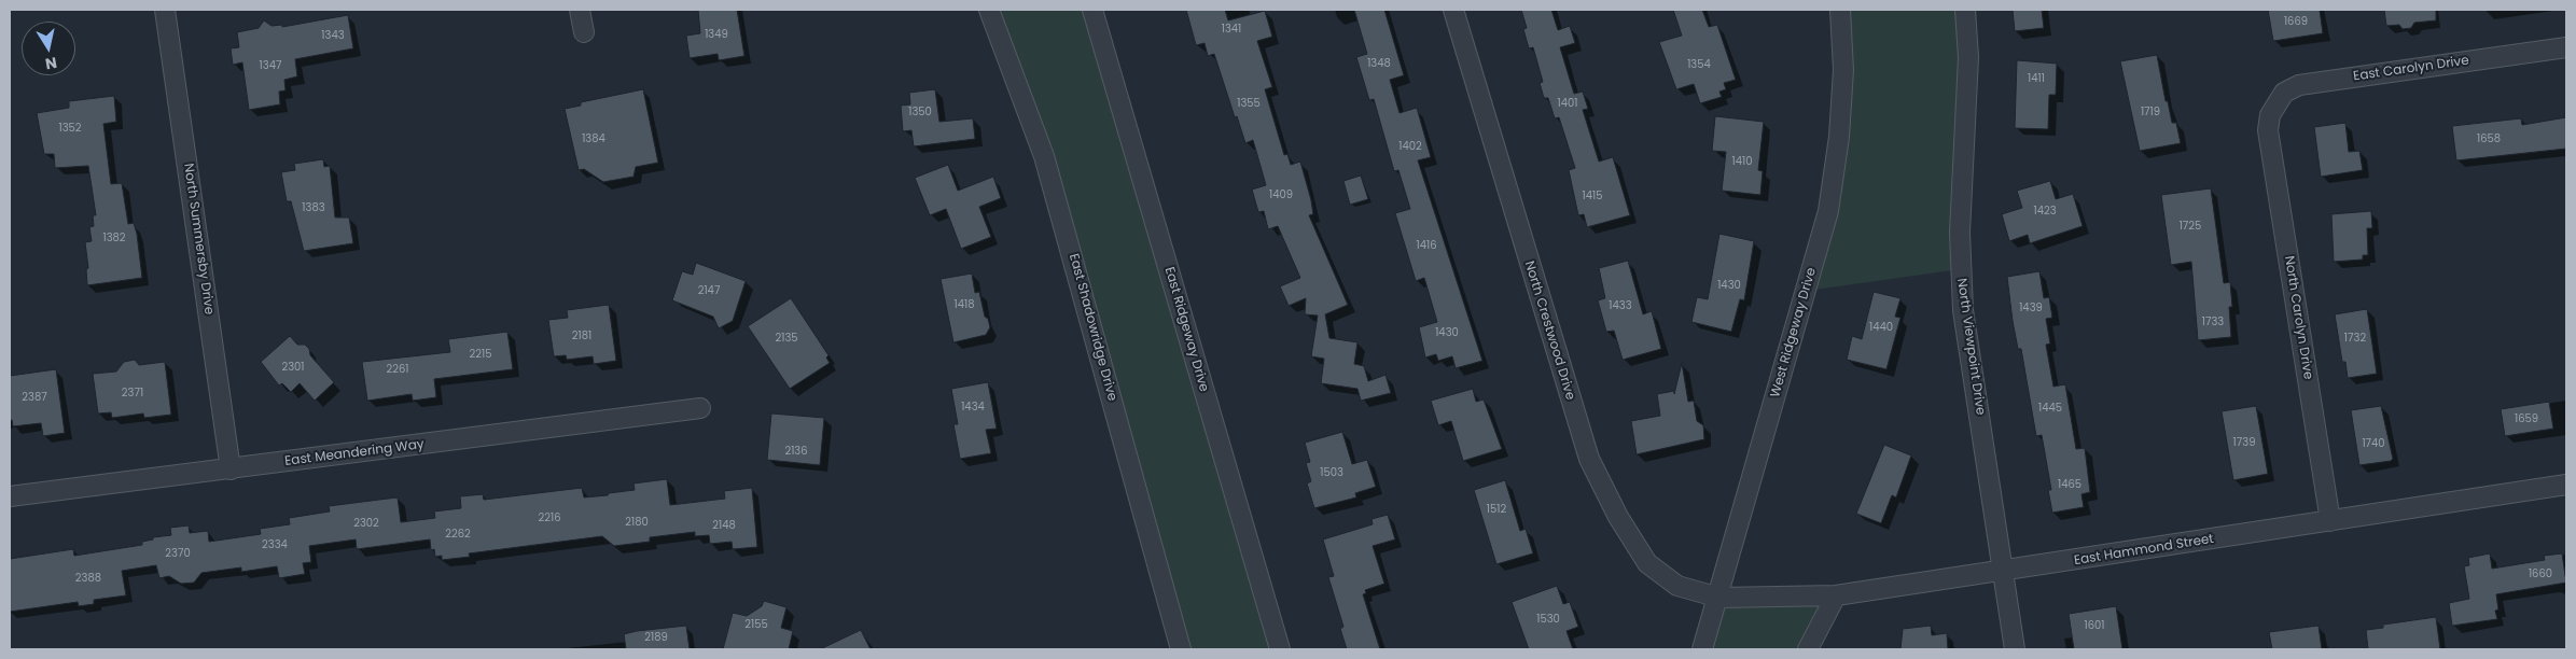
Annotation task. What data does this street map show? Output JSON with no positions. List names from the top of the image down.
{
  "streets": {
    "street": [
      "East Carolyn Drive",
      "North Summersby Drive",
      "North Carolyn Drive",
      "East Shadowridge Drive",
      "East Ridgeway Drive",
      "North Crestwood Drive",
      "West Ridgeway Drive",
      "North Viewpoint Drive",
      "East Meandering Way",
      "East Hammond Street"
    ]
  },
  "crossings": [
    ["East Carolyn Drive", "North Carolyn Drive"],
    ["North Summersby Drive", "East Meandering Way"],
    ["North Carolyn Drive", "East Hammond Street"],
    ["North Crestwood Drive", "West Ridgeway Drive"],
    ["North Crestwood Drive", "East Hammond Street"],
    ["West Ridgeway Drive", "East Hammond Street"],
    ["North Viewpoint Drive", "East Hammond Street"]
  ],
  "house_numbers": [
    "1669",
    "1341",
    "1349",
    "1343",
    "1348",
    "1354",
    "1347",
    "1411",
    "1355",
    "1401",
    "1350",
    "1719",
    "1352",
    "1384",
    "1658",
    "1402",
    "1410",
    "1409",
    "1415",
    "1383",
    "1423",
    "1725",
    "1382",
    "1416",
    "1430",
    "2147",
    "1418",
    "1433",
    "1439",
    "1733",
    "1440",
    "1430",
    "2181",
    "2135",
    "1732",
    "2215",
    "2301",
    "2261",
    "2371",
    "2387",
    "1434",
    "1445",
    "1659",
    "1739",
    "1740",
    "2136",
    "1503",
    "1465",
    "1512",
    "2216",
    "2180",
    "2302",
    "2148",
    "2262",
    "2334",
    "2370",
    "1660",
    "2388",
    "1530",
    "2155",
    "1601",
    "2189"
  ],
  "north": "bottom"
}
